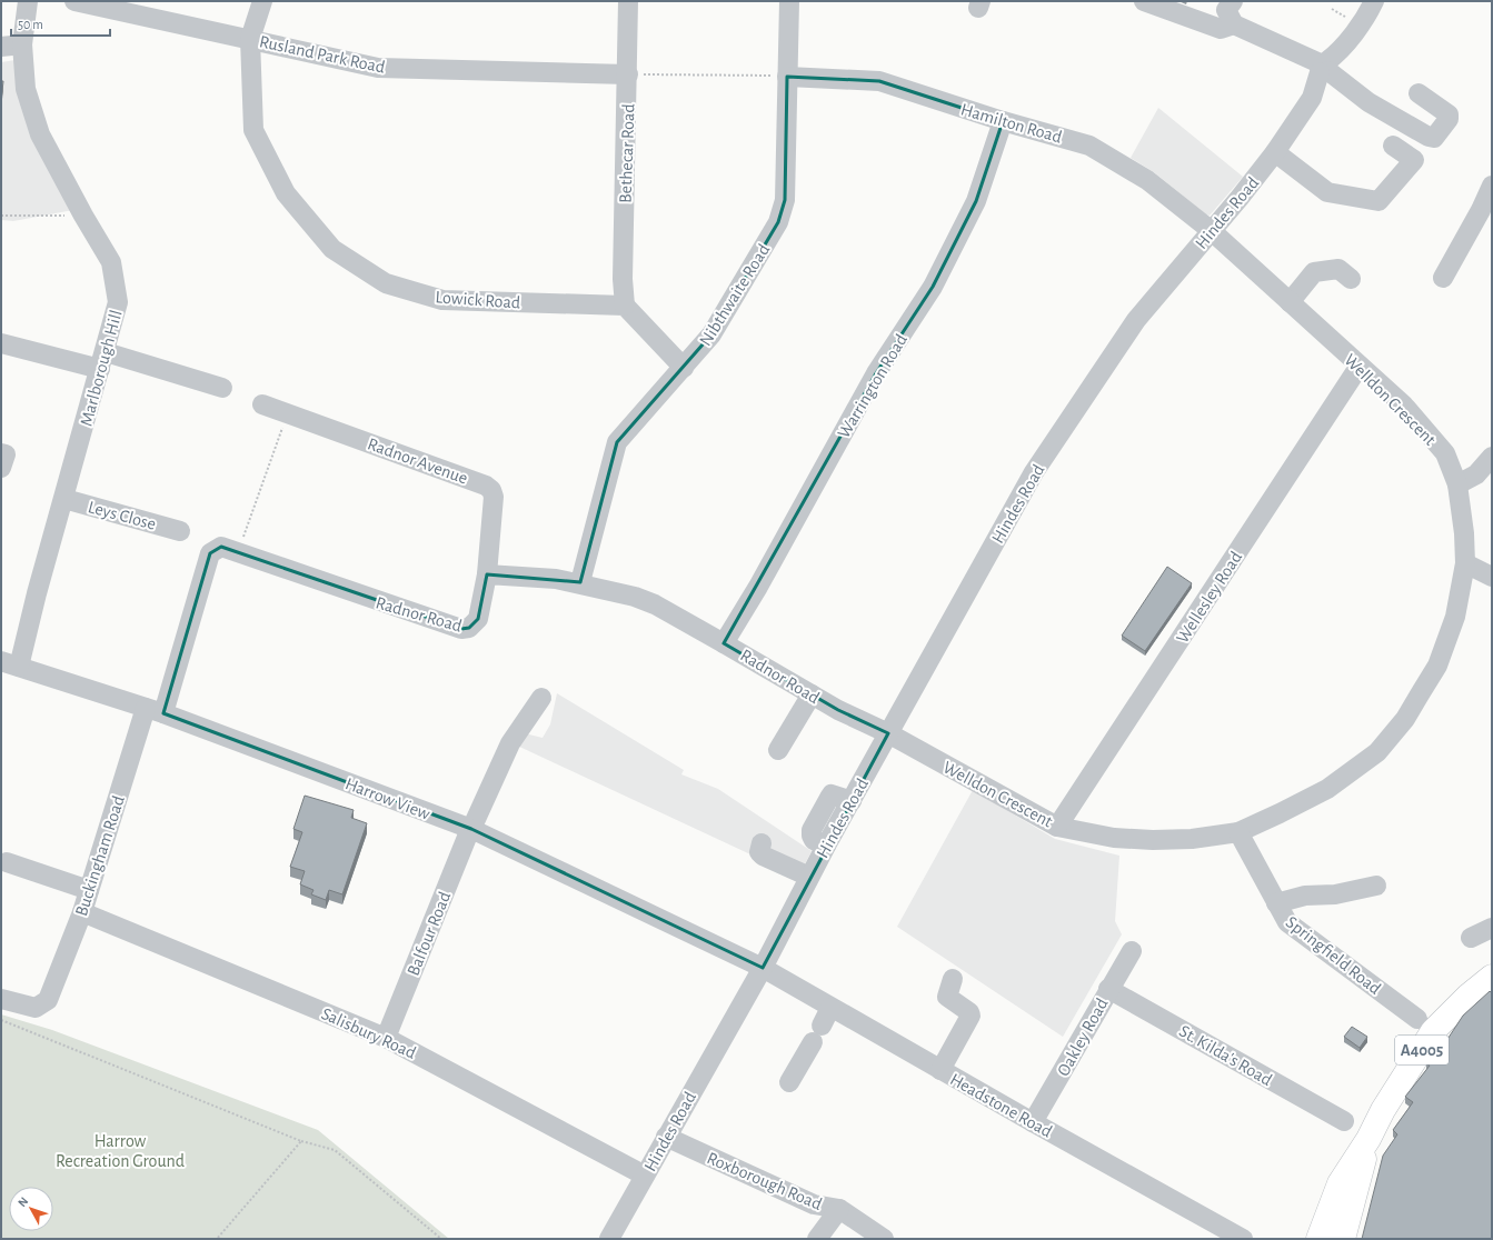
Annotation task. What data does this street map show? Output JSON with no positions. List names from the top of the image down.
{
  "streets": {
    "main road": ["A4005"],
    "street": [
      "Rusland Park Road",
      "Hamilton Road",
      "Bethecar Road",
      "Hindes Road",
      "Nibthwaite Road",
      "Lowick Road",
      "Marlborough Hill",
      "Warrington Road",
      "Welldon Crescent",
      "Radnor Avenue",
      "Leys Close",
      "Wellesley Road",
      "Radnor Road",
      "Harrow View",
      "Buckingham Road",
      "Balfour Road",
      "Springfield Road",
      "Salisbury Road",
      "Oakley Road",
      "St. Kilda's Road",
      "Headstone Road",
      "Roxborough Road"
    ]
  },
  "crossings": [
    ["Rusland Park Road", "Bethecar Road"],
    ["Rusland Park Road", "Lowick Road"],
    ["Hamilton Road", "Hindes Road"],
    ["Hamilton Road", "Nibthwaite Road"],
    ["Hamilton Road", "Warrington Road"],
    ["Hamilton Road", "Welldon Crescent"],
    ["Bethecar Road", "Lowick Road"],
    ["Hindes Road", "Welldon Crescent"],
    ["Hindes Road", "Radnor Road"],
    ["Hindes Road", "Harrow View"],
    ["Hindes Road", "Salisbury Road"],
    ["Hindes Road", "Headstone Road"],
    ["Hindes Road", "Roxborough Road"],
    ["Nibthwaite Road", "Radnor Road"],
    ["Marlborough Hill", "Leys Close"],
    ["Marlborough Hill", "Harrow View"],
    ["Warrington Road", "Radnor Road"],
    ["Welldon Crescent", "Wellesley Road"],
    ["Welldon Crescent", "Radnor Road"],
    ["Welldon Crescent", "Springfield Road"],
    ["Radnor Avenue", "Radnor Road"],
    ["Radnor Road", "Harrow View"],
    ["Radnor Road", "Buckingham Road"],
    ["Harrow View", "Buckingham Road"],
    ["Harrow View", "Balfour Road"],
    ["Harrow View", "Headstone Road"],
    ["Buckingham Road", "Salisbury Road"],
    ["Balfour Road", "Salisbury Road"],
    ["Oakley Road", "St. Kilda's Road"],
    ["Oakley Road", "Headstone Road"]
  ],
  "parks": ["Harrow Recreation Ground"],
  "scale_bar": "50 m",
  "north": "top left"
}
